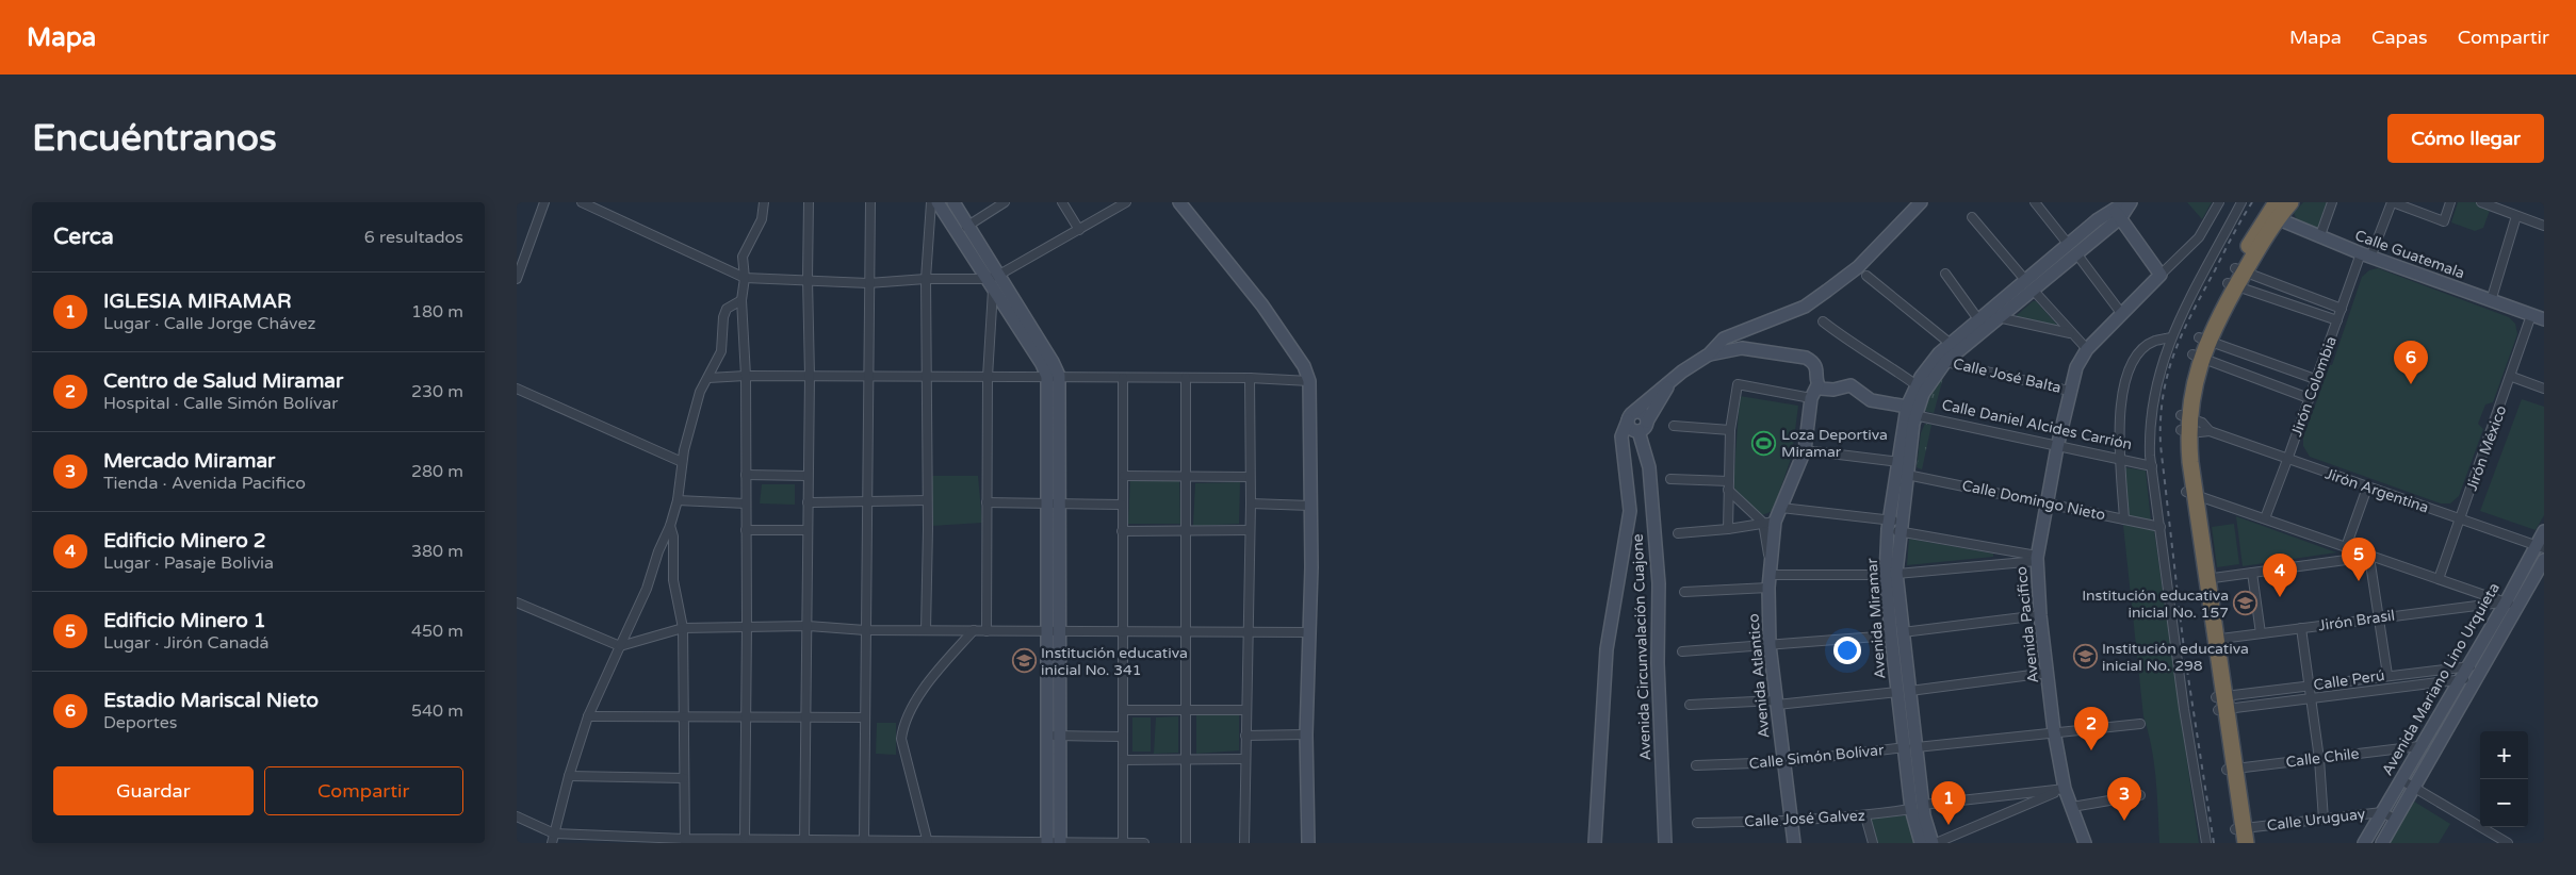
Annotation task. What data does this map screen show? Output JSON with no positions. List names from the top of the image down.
{
  "streets": {
    "main road": [
      "Calle Guatemala",
      "Calle Daniel Alcides Carrión",
      "Avenida Miramar",
      "Avenida Pacifico",
      "Avenida Circunvalación Cuajone",
      "Avenida Atlantico",
      "Avenida Mariano Lino Urquieta"
    ],
    "street": [
      "Calle José Balta",
      "Jirón Colombia",
      "Jirón México",
      "Jirón Argentina",
      "Calle Domingo Nieto",
      "Jirón Brasil",
      "Calle Perú",
      "Calle Simón Bolívar",
      "Calle Chile",
      "Calle José Galvez",
      "Calle Uruguay"
    ]
  },
  "crossings": [
    ["Calle Guatemala", "Jirón Colombia"],
    ["Calle Guatemala", "Jirón México"],
    ["Calle José Balta", "Avenida Miramar"],
    ["Calle José Balta", "Avenida Pacifico"],
    ["Jirón Colombia", "Jirón Argentina"],
    ["Calle Daniel Alcides Carrión", "Avenida Miramar"],
    ["Calle Daniel Alcides Carrión", "Avenida Pacifico"],
    ["Calle Daniel Alcides Carrión", "Avenida Atlantico"],
    ["Jirón México", "Jirón Argentina"],
    ["Jirón Argentina", "Avenida Mariano Lino Urquieta"],
    ["Calle Domingo Nieto", "Avenida Miramar"],
    ["Calle Domingo Nieto", "Avenida Pacifico"],
    ["Avenida Miramar", "Calle Simón Bolívar"],
    ["Avenida Miramar", "Calle José Galvez"],
    ["Jirón Brasil", "Avenida Mariano Lino Urquieta"],
    ["Avenida Pacifico", "Calle Simón Bolívar"],
    ["Avenida Pacifico", "Calle José Galvez"],
    ["Avenida Atlantico", "Calle Simón Bolívar"],
    ["Avenida Atlantico", "Calle José Galvez"],
    ["Avenida Mariano Lino Urquieta", "Calle Perú"],
    ["Avenida Mariano Lino Urquieta", "Calle Chile"],
    ["Avenida Mariano Lino Urquieta", "Calle Uruguay"]
  ],
  "places": {
    "sports": ["Loza Deportiva Miramar"],
    "school or university": ["Institución educativa inicial No. 157", "Institución educativa inicial No. 298", "Institución educativa inicial No. 341"]
  },
  "page": {
    "header": "Mapa",
    "nav": ["Mapa", "Capas", "Compartir"],
    "buttons": [
      "Cómo llegar",
      ["Guardar", "Compartir"]
    ],
    "title": "Encuéntranos",
    "heading": ["Cerca", "6 resultados"],
    "list": [
      {
        "mark": "1",
        "name": "IGLESIA MIRAMAR",
        "note": "Lugar · Calle Jorge Chávez",
        "value": "180 m"
      },
      {
        "mark": "2",
        "name": "Centro de Salud Miramar",
        "note": "Hospital · Calle Simón Bolívar",
        "value": "230 m"
      },
      {
        "mark": "3",
        "name": "Mercado Miramar",
        "note": "Tienda · Avenida Pacifico",
        "value": "280 m"
      },
      {
        "mark": "4",
        "name": "Edificio Minero 2",
        "note": "Lugar · Pasaje Bolivia",
        "value": "380 m"
      },
      {
        "mark": "5",
        "name": "Edificio Minero 1",
        "note": "Lugar · Jirón Canadá",
        "value": "450 m"
      },
      {
        "mark": "6",
        "name": "Estadio Mariscal Nieto",
        "note": "Deportes",
        "value": "540 m"
      }
    ],
    "pins": [
      "6",
      "5",
      "4",
      "2",
      "3",
      "1"
    ],
    "map_buttons": ["+", "−"]
  }
}
